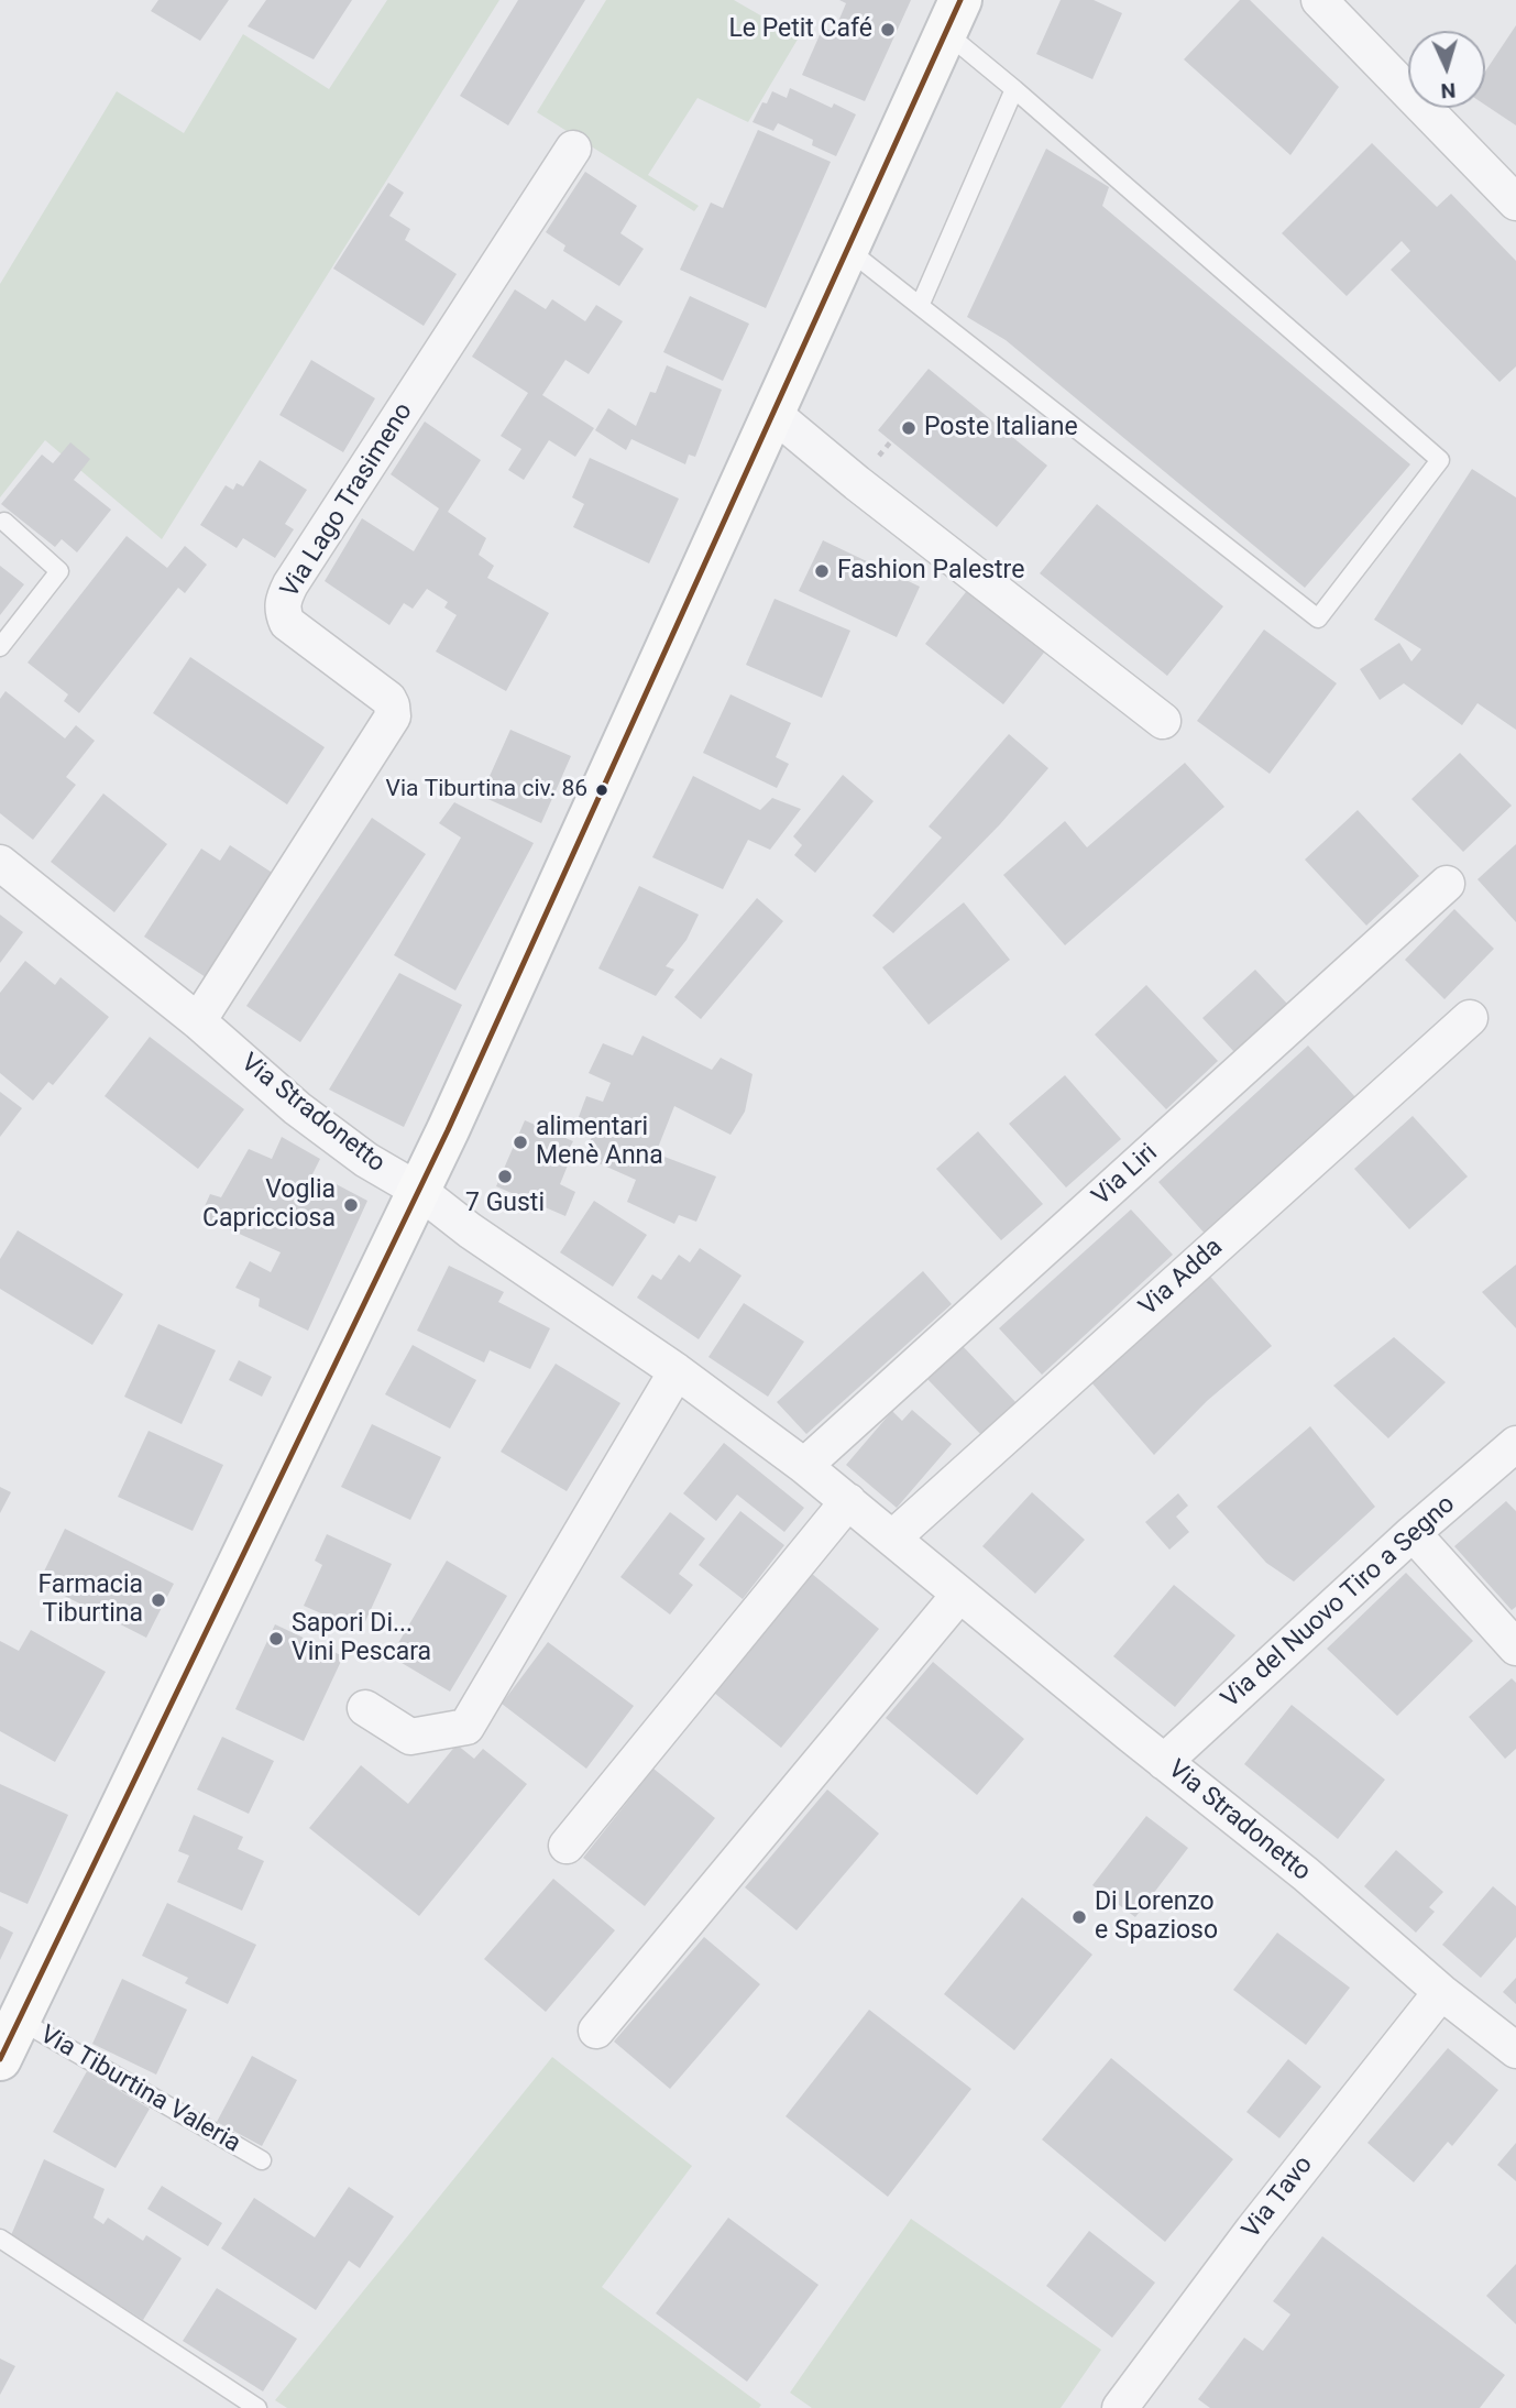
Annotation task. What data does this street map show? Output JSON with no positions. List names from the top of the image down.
{
  "streets": {
    "main road": ["Via Tiburtina Valeria"],
    "street": [
      "Via Lago Trasimeno",
      "Via Stradonetto",
      "Via Liri",
      "Via Adda",
      "Via del Nuovo Tiro a Segno",
      "Via Tavo"
    ]
  },
  "crossings": [
    ["Via Lago Trasimeno", "Via Stradonetto"],
    ["Via Stradonetto", "Via Liri"],
    ["Via Stradonetto", "Via Adda"],
    ["Via Stradonetto", "Via del Nuovo Tiro a Segno"],
    ["Via Stradonetto", "Via Tiburtina Valeria"],
    ["Via Stradonetto", "Via Tavo"]
  ],
  "places": [
    "Le Petit Café",
    "Poste Italiane",
    "Fashion Palestre",
    "Via Tiburtina civ. 86",
    "alimentari Menè Anna",
    "7 Gusti",
    "Voglia Capricciosa",
    "Farmacia Tiburtina",
    "Sapori Di... Vini Pescara",
    "Di Lorenzo e Spazioso"
  ],
  "north": "bottom"
}
